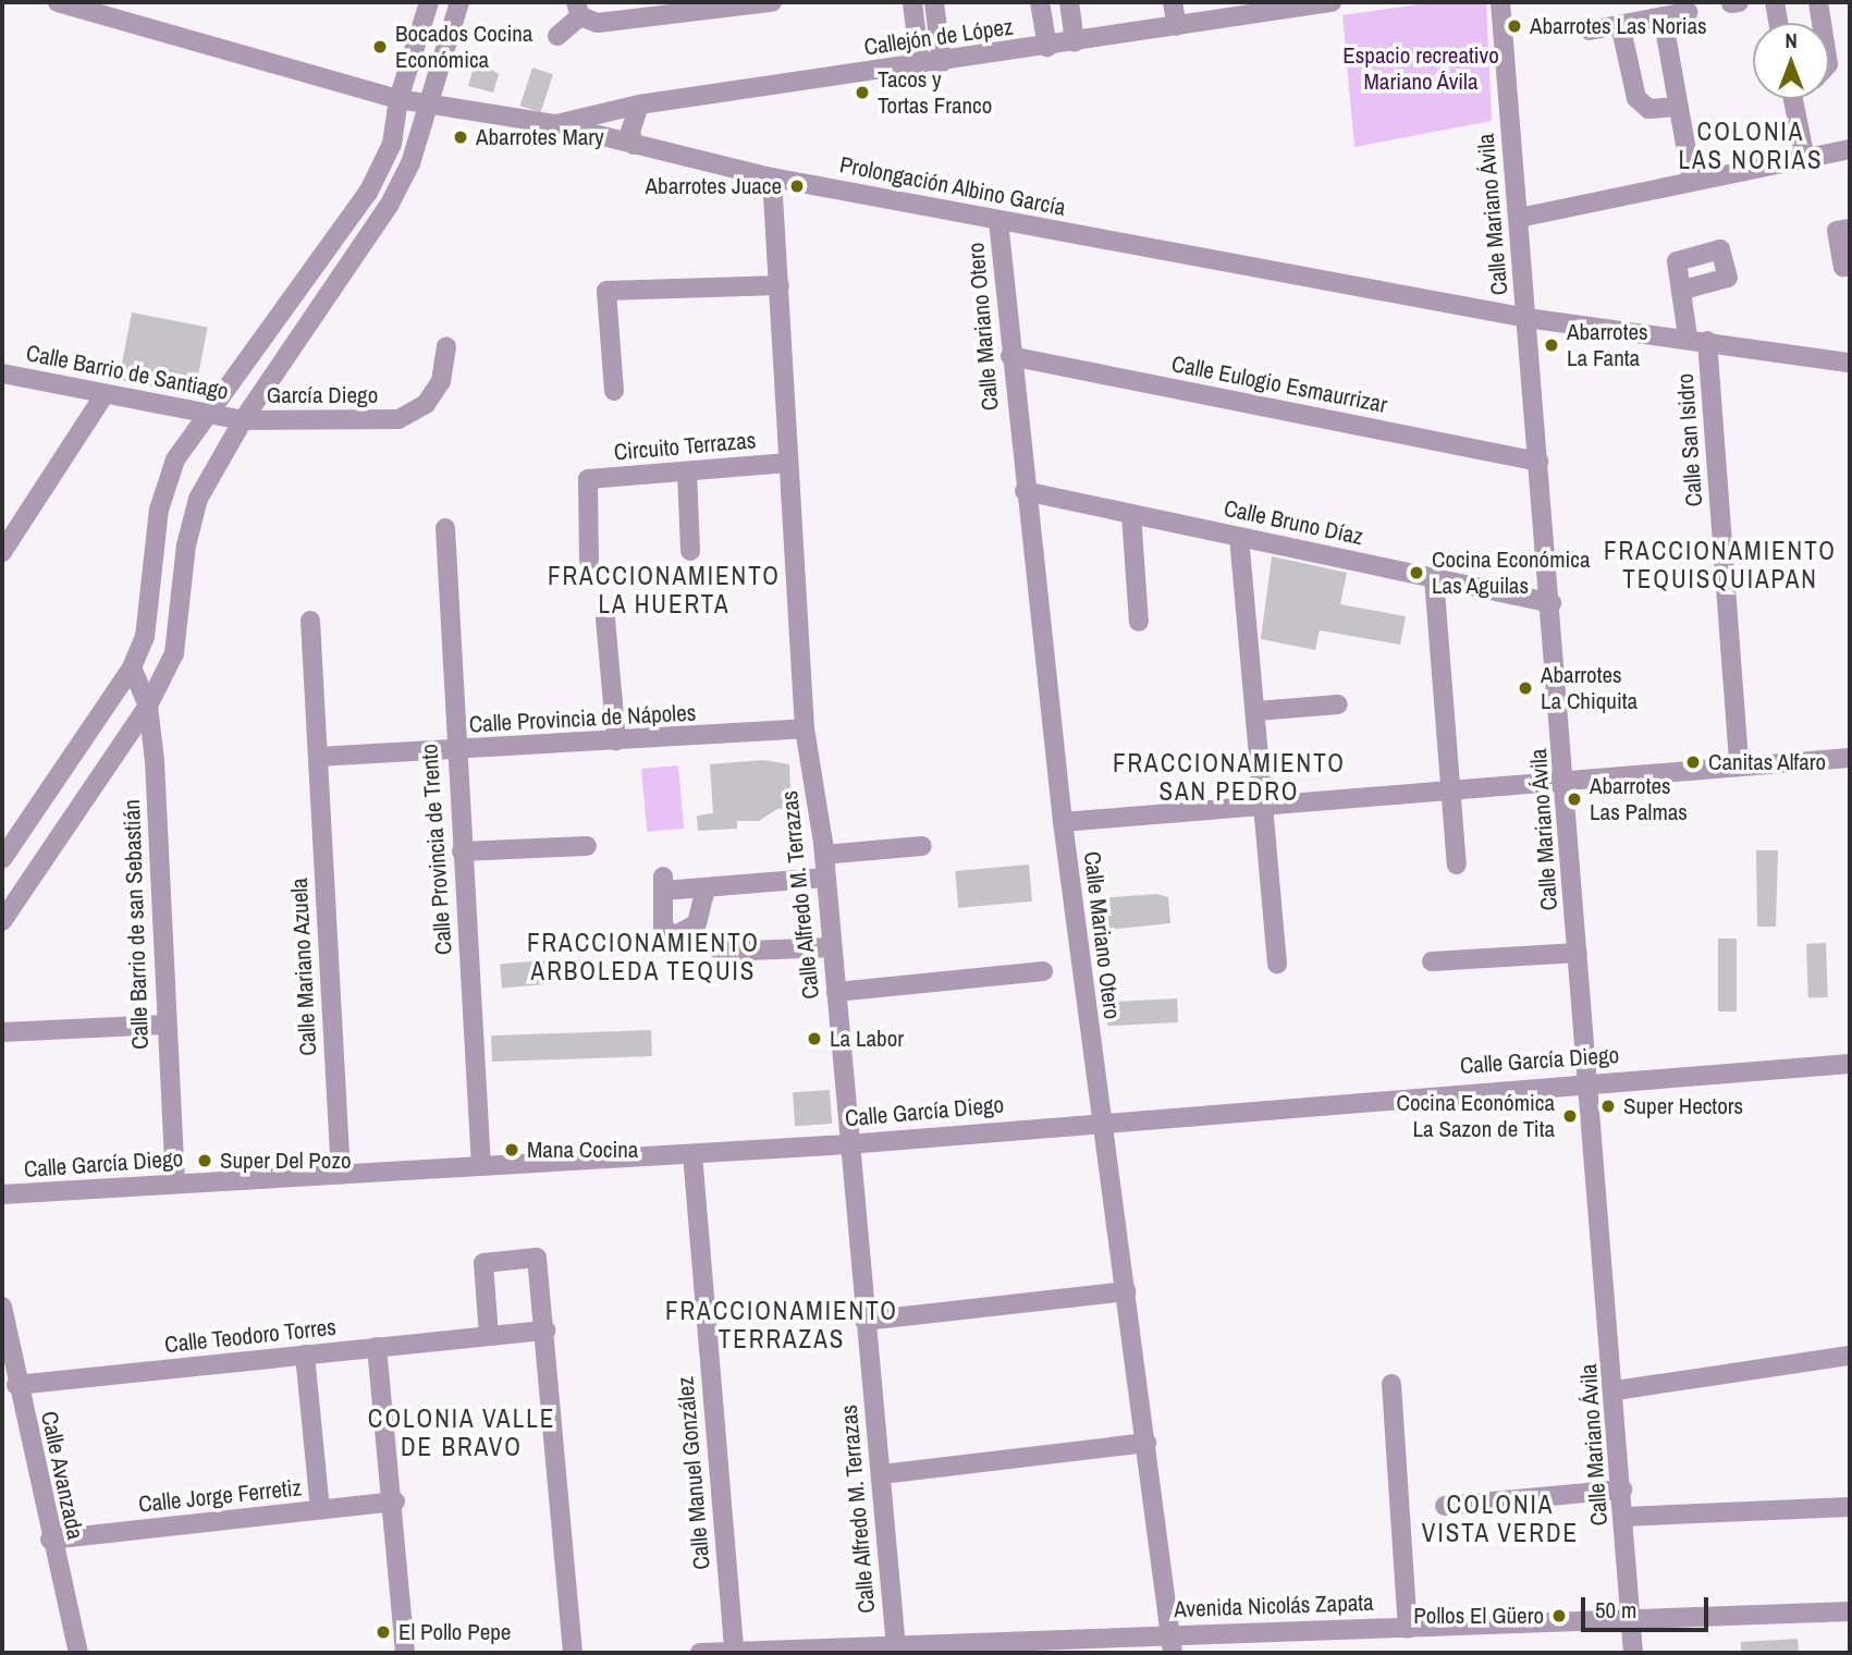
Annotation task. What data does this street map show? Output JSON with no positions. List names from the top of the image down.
{
  "streets": {
    "street": [
      "Callejón de López",
      "Prolongación Albino García",
      "Calle Mariano Ávila",
      "Calle Mariano Otero",
      "Calle Barrio de Santiago",
      "Calle Eulogio Esmaurrizar",
      "García Diego",
      "Calle San Isidro",
      "Circuito Terrazas",
      "Calle Bruno Díaz",
      "Calle Provincia de Nápoles",
      "Calle Provincia de Trento",
      "Calle Alfredo M. Terrazas",
      "Calle Barrio de san Sebastián",
      "Calle Mariano Azuela",
      "Calle García Diego",
      "Calle Teodoro Torres",
      "Calle Manuel González",
      "Calle Avanzada",
      "Calle Jorge Ferretiz",
      "Avenida Nicolás Zapata"
    ]
  },
  "crossings": [
    ["Callejón de López", "Prolongación Albino García"],
    ["Prolongación Albino García", "Calle Mariano Ávila"],
    ["Prolongación Albino García", "Calle Mariano Otero"],
    ["Prolongación Albino García", "Calle San Isidro"],
    ["Prolongación Albino García", "Calle Alfredo M. Terrazas"],
    ["Calle Mariano Ávila", "Calle Eulogio Esmaurrizar"],
    ["Calle Mariano Ávila", "Calle Bruno Díaz"],
    ["Calle Mariano Ávila", "Calle García Diego"],
    ["Calle Mariano Ávila", "Avenida Nicolás Zapata"],
    ["Calle Mariano Otero", "Calle Eulogio Esmaurrizar"],
    ["Calle Mariano Otero", "Calle Bruno Díaz"],
    ["Calle Mariano Otero", "Calle García Diego"],
    ["Calle Mariano Otero", "Avenida Nicolás Zapata"],
    ["Calle Barrio de Santiago", "García Diego"],
    ["Circuito Terrazas", "Calle Alfredo M. Terrazas"],
    ["Calle Provincia de Nápoles", "Calle Provincia de Trento"],
    ["Calle Provincia de Nápoles", "Calle Alfredo M. Terrazas"],
    ["Calle Provincia de Nápoles", "Calle Mariano Azuela"],
    ["Calle Provincia de Trento", "Calle García Diego"],
    ["Calle Alfredo M. Terrazas", "Calle García Diego"],
    ["Calle Alfredo M. Terrazas", "Avenida Nicolás Zapata"],
    ["Calle Barrio de san Sebastián", "Calle García Diego"],
    ["Calle Mariano Azuela", "Calle García Diego"],
    ["Calle García Diego", "Calle Manuel González"],
    ["Calle Teodoro Torres", "Calle Avanzada"],
    ["Calle Manuel González", "Avenida Nicolás Zapata"],
    ["Calle Avanzada", "Calle Jorge Ferretiz"]
  ],
  "districts": [
    "COLONIA LAS NORIAS",
    "FRACCIONAMIENTO TEQUISQUIAPAN",
    "FRACCIONAMIENTO LA HUERTA",
    "FRACCIONAMIENTO SAN PEDRO",
    "FRACCIONAMIENTO ARBOLEDA TEQUIS",
    "FRACCIONAMIENTO TERRAZAS",
    "COLONIA VALLE DE BRAVO",
    "COLONIA VISTA VERDE"
  ],
  "parks": ["Espacio recreativo Mariano Ávila"],
  "places": [
    "Abarrotes Las Norias",
    "Bocados Cocina Económica",
    "Tacos y Tortas Franco",
    "Abarrotes Mary",
    "Abarrotes Juace",
    "Abarrotes La Fanta",
    "Cocina Económica Las Aguilas",
    "Abarrotes La Chiquita",
    "Canitas Alfaro",
    "Abarrotes Las Palmas",
    "La Labor",
    "Super Hectors",
    "Cocina Económica La Sazon de Tita",
    "Mana Cocina",
    "Super Del Pozo",
    "Pollos El Güero",
    "El Pollo Pepe"
  ],
  "scale_bar": "50 m",
  "north": "top"
}
